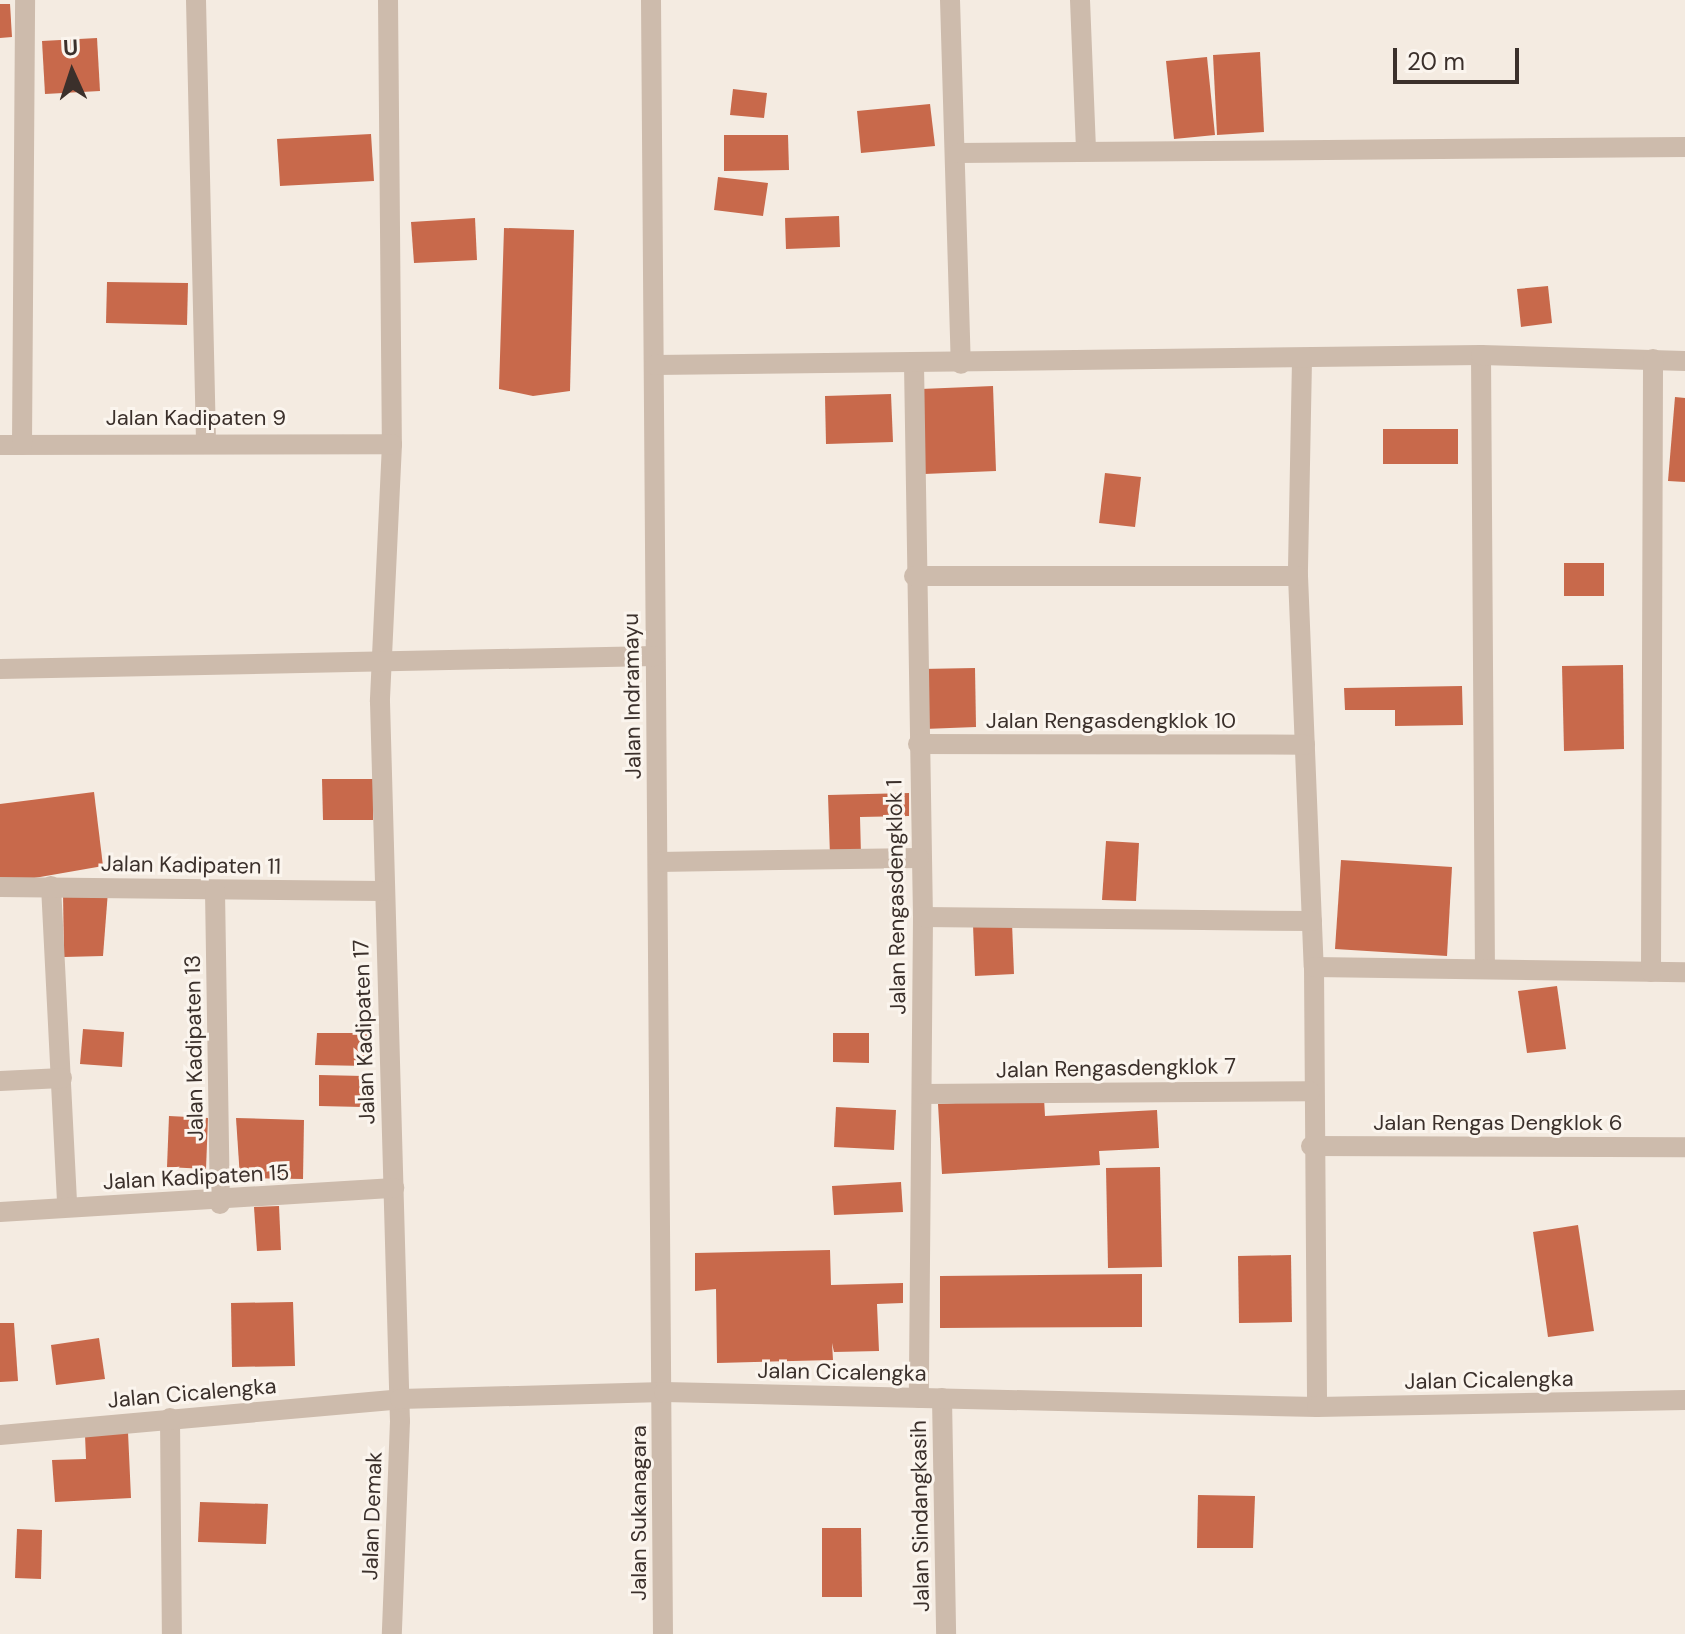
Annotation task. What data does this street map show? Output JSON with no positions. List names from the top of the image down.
{
  "streets": {
    "street": [
      "Jalan Kadipaten 9",
      "Jalan Indramayu",
      "Jalan Rengasdengklok 10",
      "Jalan Kadipaten 11",
      "Jalan Rengasdengklok 1",
      "Jalan Kadipaten 17",
      "Jalan Kadipaten 13",
      "Jalan Rengasdengklok 7",
      "Jalan Rengas Dengklok 6",
      "Jalan Kadipaten 15",
      "Jalan Cicalengka",
      "Jalan Sukanagara",
      "Jalan Demak",
      "Jalan Sindangkasih"
    ]
  },
  "crossings": [
    ["Jalan Kadipaten 9", "Jalan Kadipaten 17"],
    ["Jalan Indramayu", "Jalan Cicalengka"],
    ["Jalan Indramayu", "Jalan Sukanagara"],
    ["Jalan Rengasdengklok 10", "Jalan Rengasdengklok 1"],
    ["Jalan Kadipaten 11", "Jalan Kadipaten 17"],
    ["Jalan Kadipaten 11", "Jalan Kadipaten 13"],
    ["Jalan Rengasdengklok 1", "Jalan Rengasdengklok 7"],
    ["Jalan Rengasdengklok 1", "Jalan Cicalengka"],
    ["Jalan Kadipaten 17", "Jalan Kadipaten 15"],
    ["Jalan Kadipaten 17", "Jalan Cicalengka"],
    ["Jalan Kadipaten 17", "Jalan Demak"],
    ["Jalan Kadipaten 13", "Jalan Kadipaten 15"],
    ["Jalan Cicalengka", "Jalan Sukanagara"],
    ["Jalan Cicalengka", "Jalan Demak"],
    ["Jalan Cicalengka", "Jalan Sindangkasih"]
  ],
  "scale_bar": "20 m",
  "north": "top"
}
